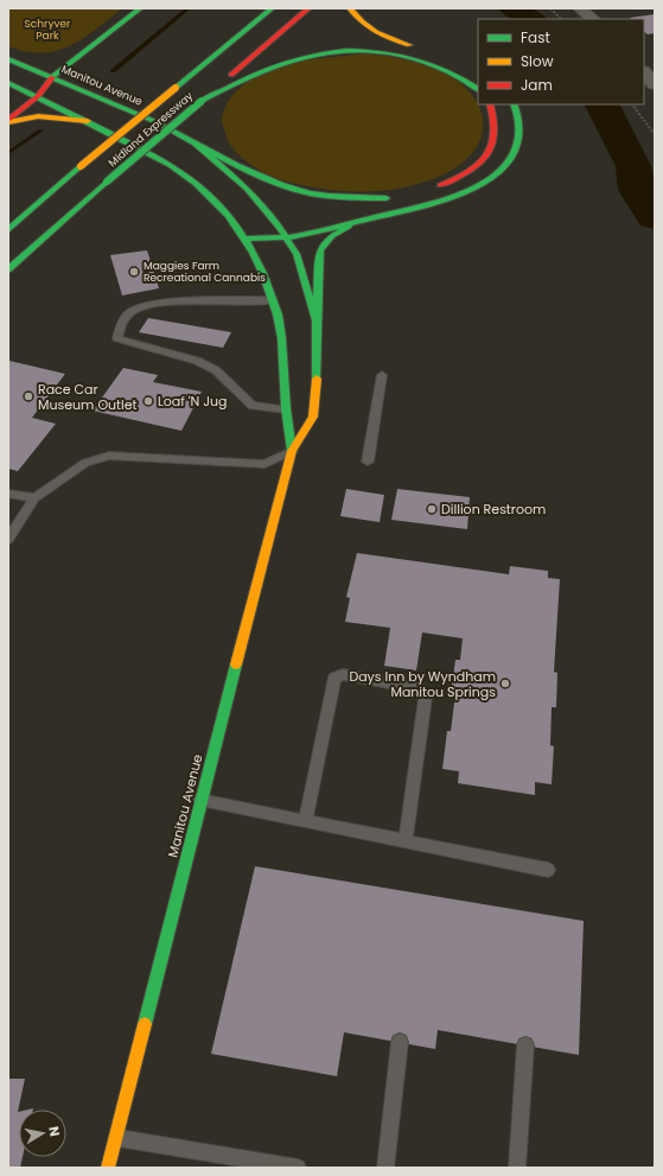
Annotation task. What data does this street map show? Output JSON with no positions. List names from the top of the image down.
{
  "streets": {
    "main road": ["Manitou Avenue", "Midland Expressway"]
  },
  "parks": ["Schryver Park"],
  "places": [
    "Maggies Farm Recreational Cannabis",
    "Race Car Museum Outlet",
    "Loaf 'N Jug",
    "Dillion Restroom",
    "Days Inn by Wyndham Manitou Springs"
  ],
  "legend": ["Fast", "Slow", "Jam"],
  "north": "right"
}
